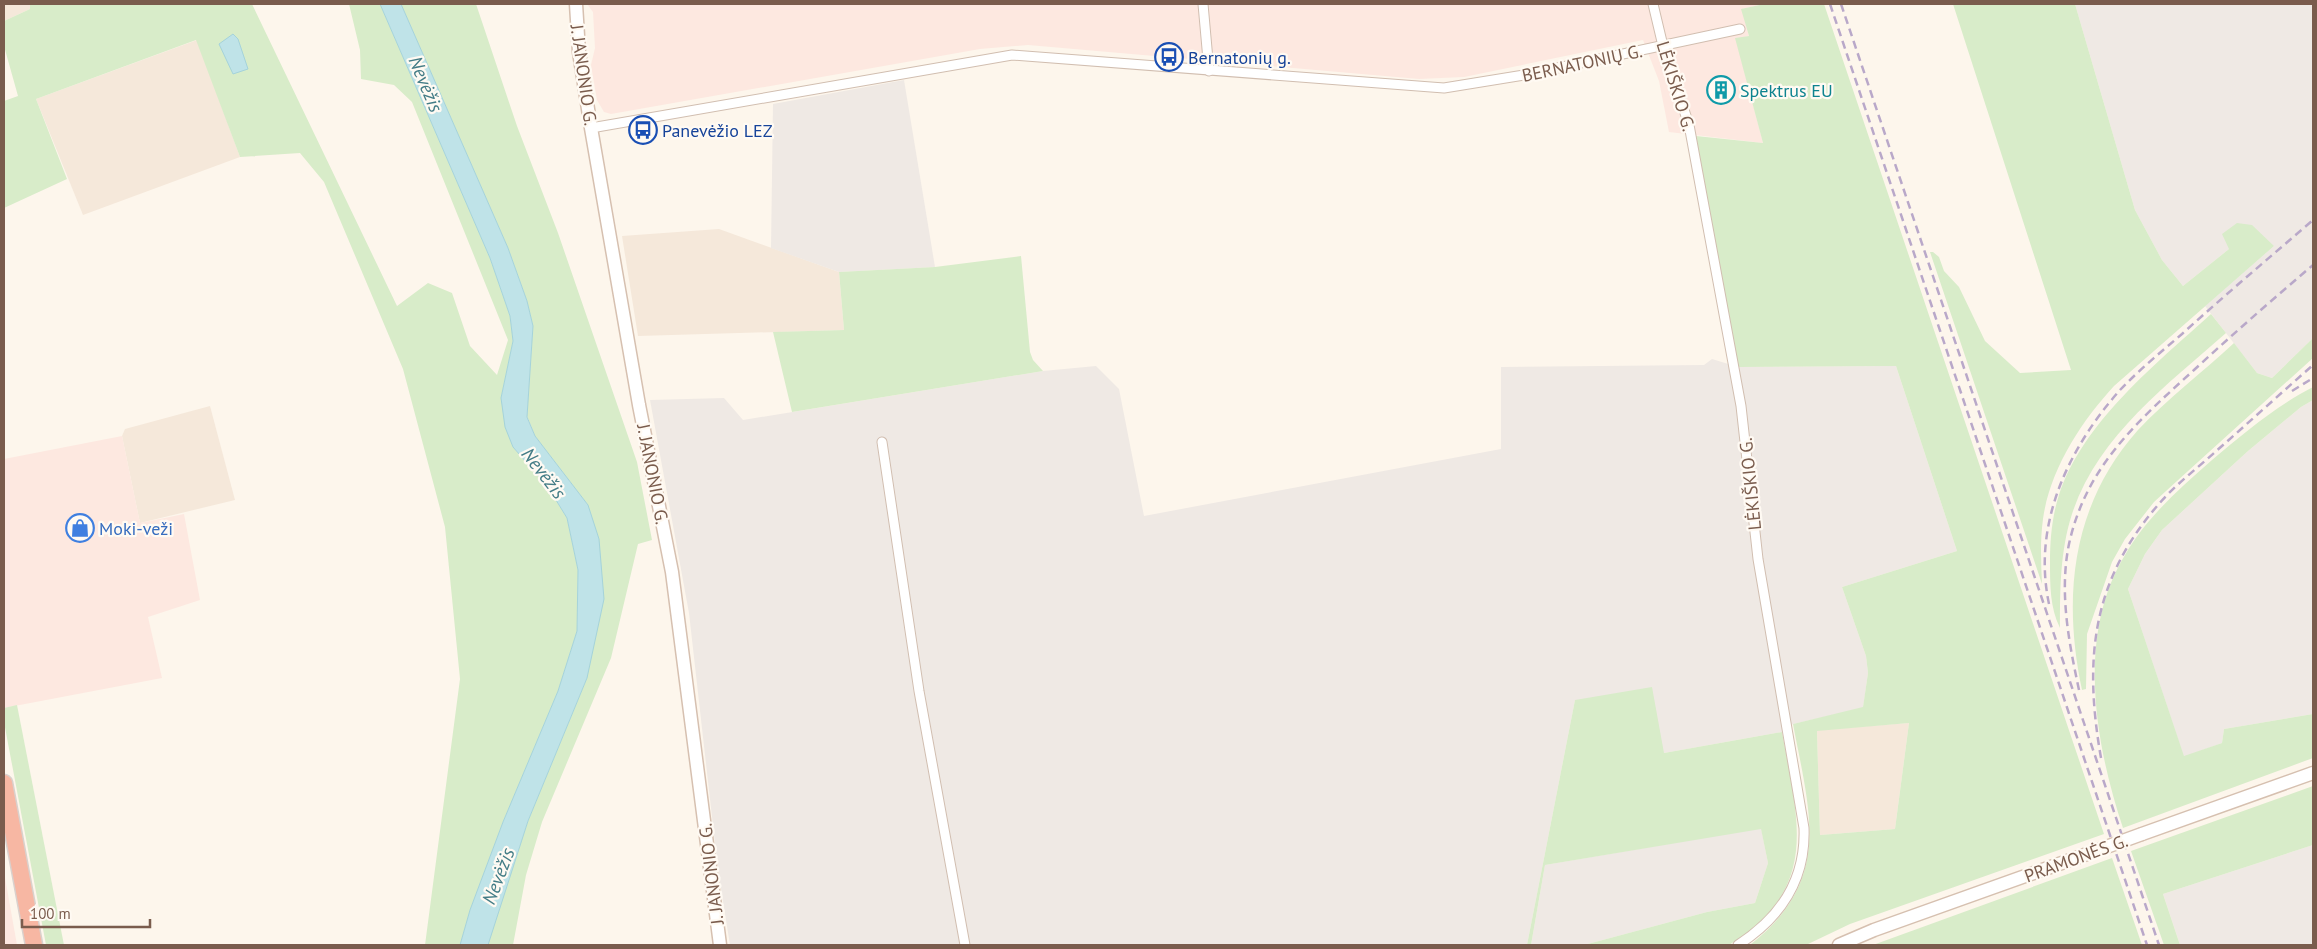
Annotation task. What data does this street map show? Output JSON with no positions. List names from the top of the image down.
{
  "streets": {
    "street": [
      "BERNATONIŲ G.",
      "J. JANONIO G.",
      "LĖKIŠKIO G.",
      "PRAMONĖS G."
    ]
  },
  "crossings": [
    ["BERNATONIŲ G.", "J. JANONIO G."],
    ["BERNATONIŲ G.", "LĖKIŠKIO G."]
  ],
  "water": ["Nevėžis"],
  "places": {
    "bus stop": ["Bernatonių g.", "Panevėžio LEZ"],
    "building": ["Spektrus EU"],
    "shop": ["Moki-veži"]
  },
  "scale_bar": "100 m"
}
